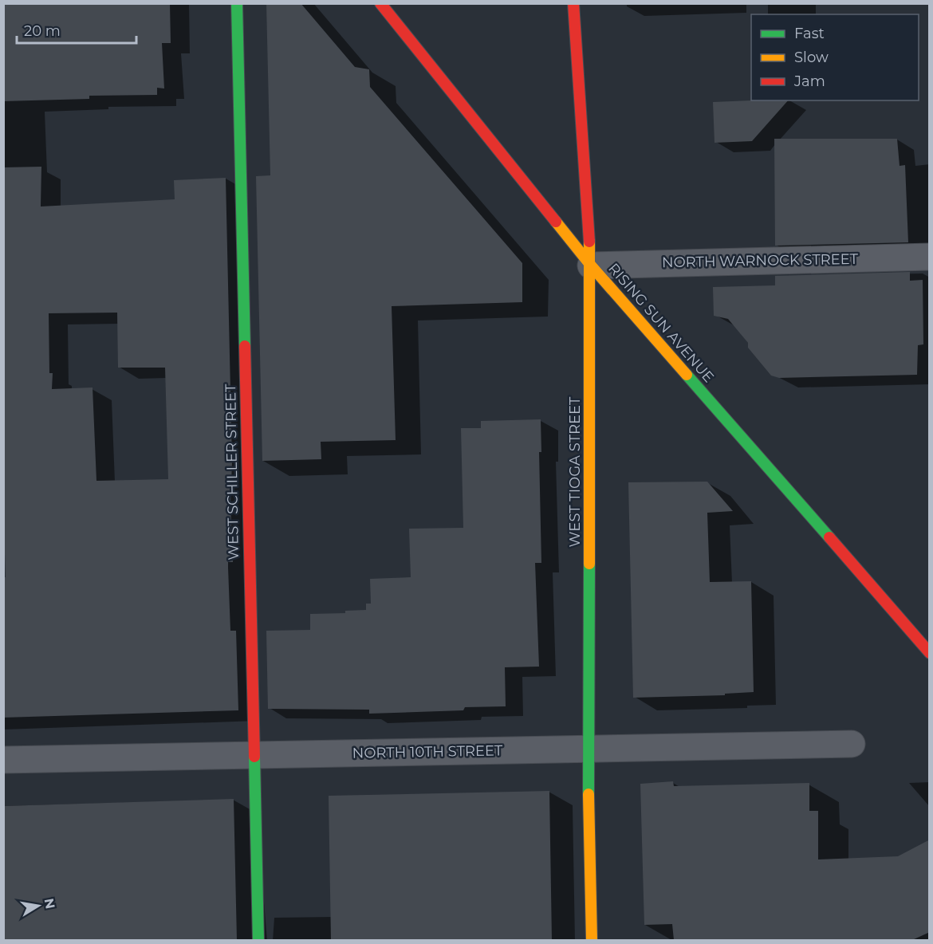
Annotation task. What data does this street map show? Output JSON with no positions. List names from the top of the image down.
{
  "streets": {
    "street": [
      "NORTH WARNOCK STREET",
      "RISING SUN AVENUE",
      "WEST SCHILLER STREET",
      "WEST TIOGA STREET",
      "NORTH 10TH STREET"
    ]
  },
  "crossings": [
    ["NORTH WARNOCK STREET", "RISING SUN AVENUE"],
    ["NORTH WARNOCK STREET", "WEST TIOGA STREET"],
    ["RISING SUN AVENUE", "WEST TIOGA STREET"],
    ["WEST SCHILLER STREET", "NORTH 10TH STREET"],
    ["WEST TIOGA STREET", "NORTH 10TH STREET"]
  ],
  "legend": ["Fast", "Slow", "Jam"],
  "scale_bar": "20 m",
  "north": "right"
}
